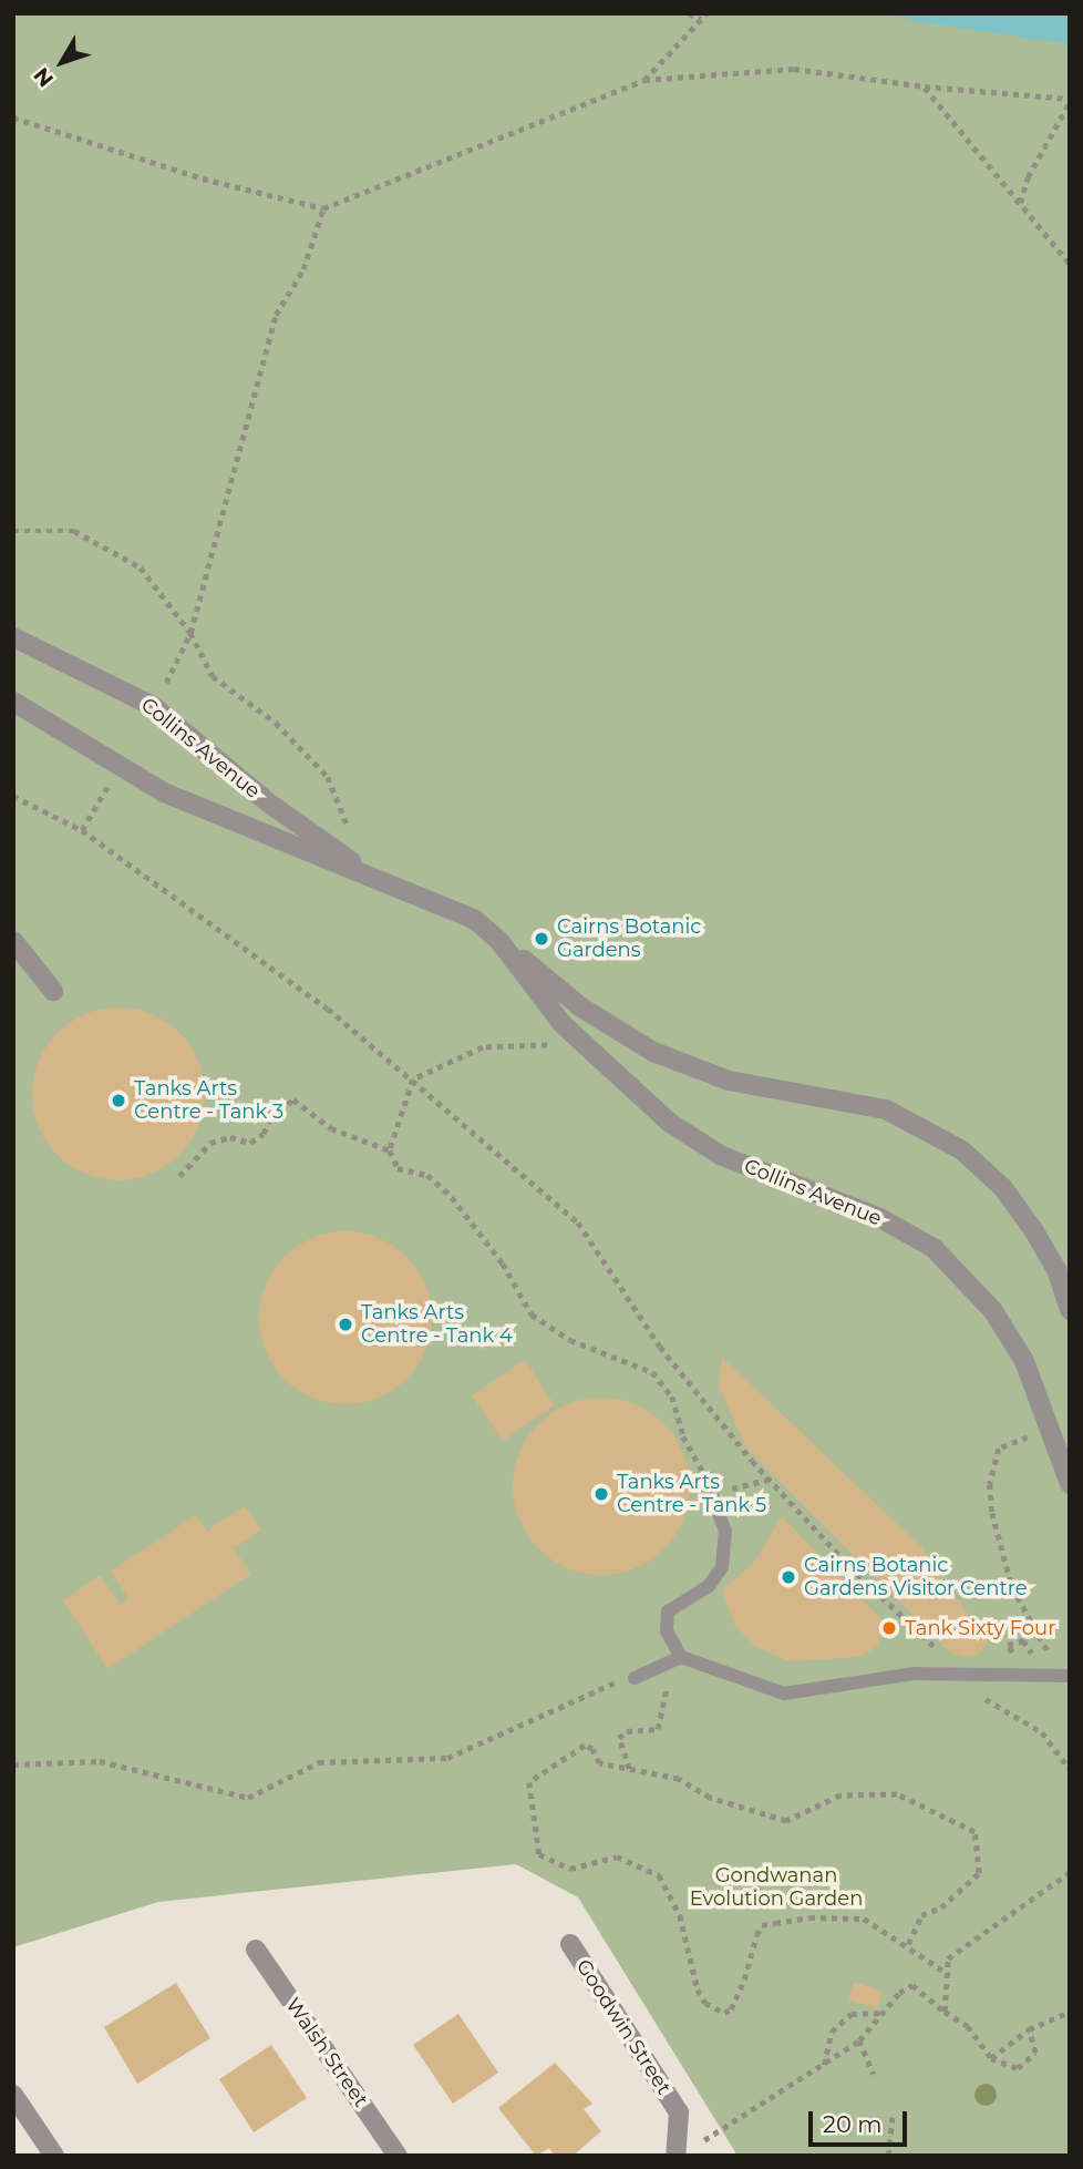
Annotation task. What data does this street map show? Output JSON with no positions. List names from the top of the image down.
{
  "streets": {
    "street": ["Collins Avenue", "Goodwin Street", "Walsh Street"]
  },
  "parks": ["Gondwanan Evolution Garden"],
  "places": [
    "Cairns Botanic Gardens",
    "Tanks Arts Centre - Tank 3",
    "Tanks Arts Centre - Tank 4",
    "Tanks Arts Centre - Tank 5",
    "Cairns Botanic Gardens Visitor Centre",
    "Tank Sixty Four"
  ],
  "scale_bar": "20 m",
  "north": "bottom left"
}
